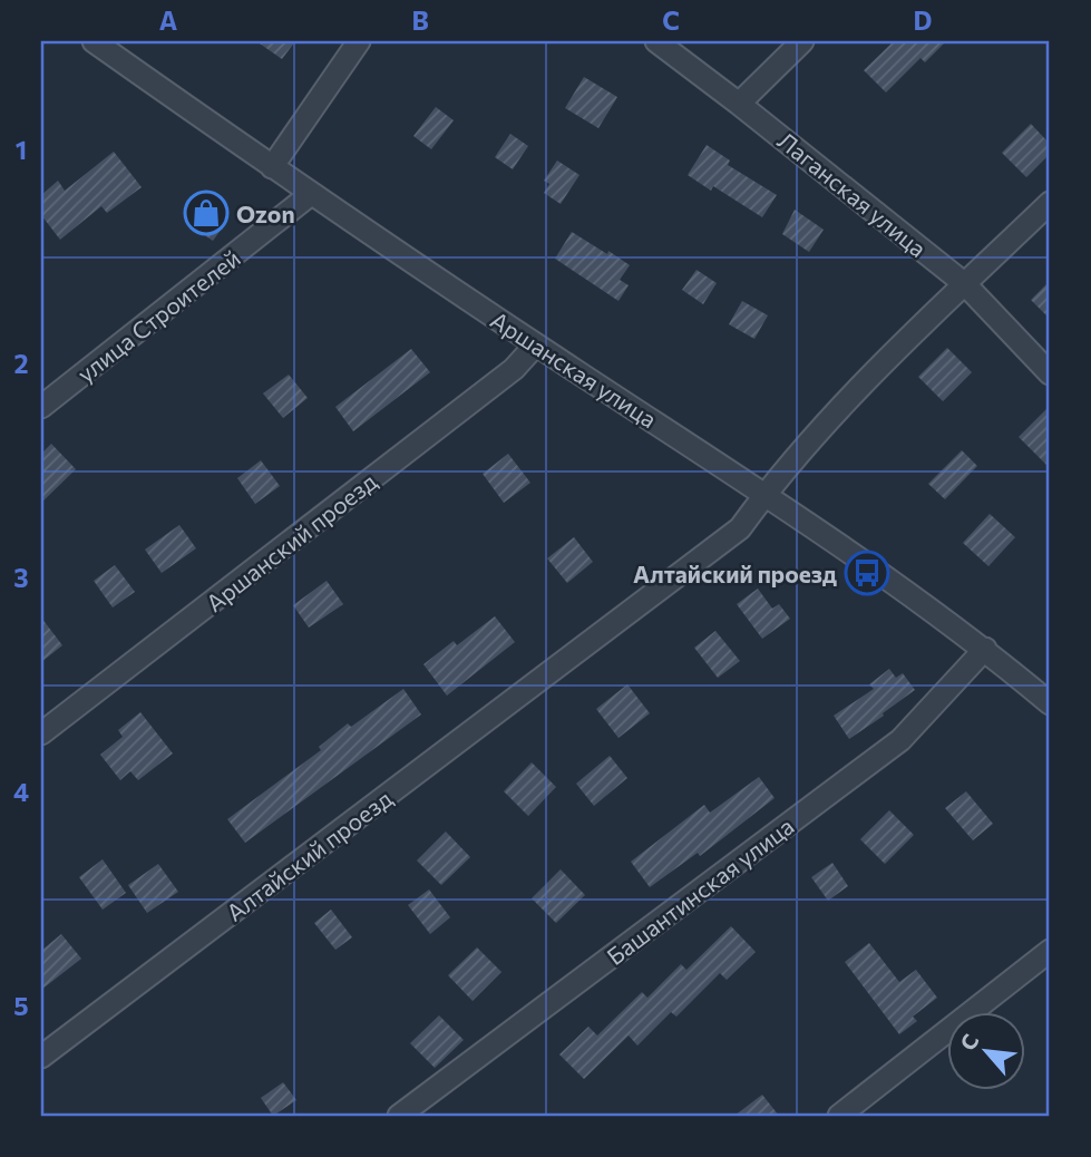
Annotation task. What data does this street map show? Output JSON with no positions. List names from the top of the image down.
{
  "streets": {
    "street": [
      "Лаганская улица",
      "улица Строителей",
      "Аршанская улица",
      "Аршанский проезд",
      "Алтайский проезд",
      "Башантинская улица"
    ]
  },
  "crossings": [
    ["Лаганская улица", "Алтайский проезд"],
    ["улица Строителей", "Аршанская улица"],
    ["Аршанская улица", "Аршанский проезд"],
    ["Аршанская улица", "Алтайский проезд"],
    ["Аршанская улица", "Башантинская улица"]
  ],
  "places": {
    "shop": ["Ozon"],
    "bus stop": ["Алтайский проезд"]
  },
  "north": "top left",
  "grid": {
    "columns": [
      "A",
      "B",
      "C",
      "D"
    ],
    "rows": [
      "1",
      "2",
      "3",
      "4",
      "5"
    ]
  }
}
